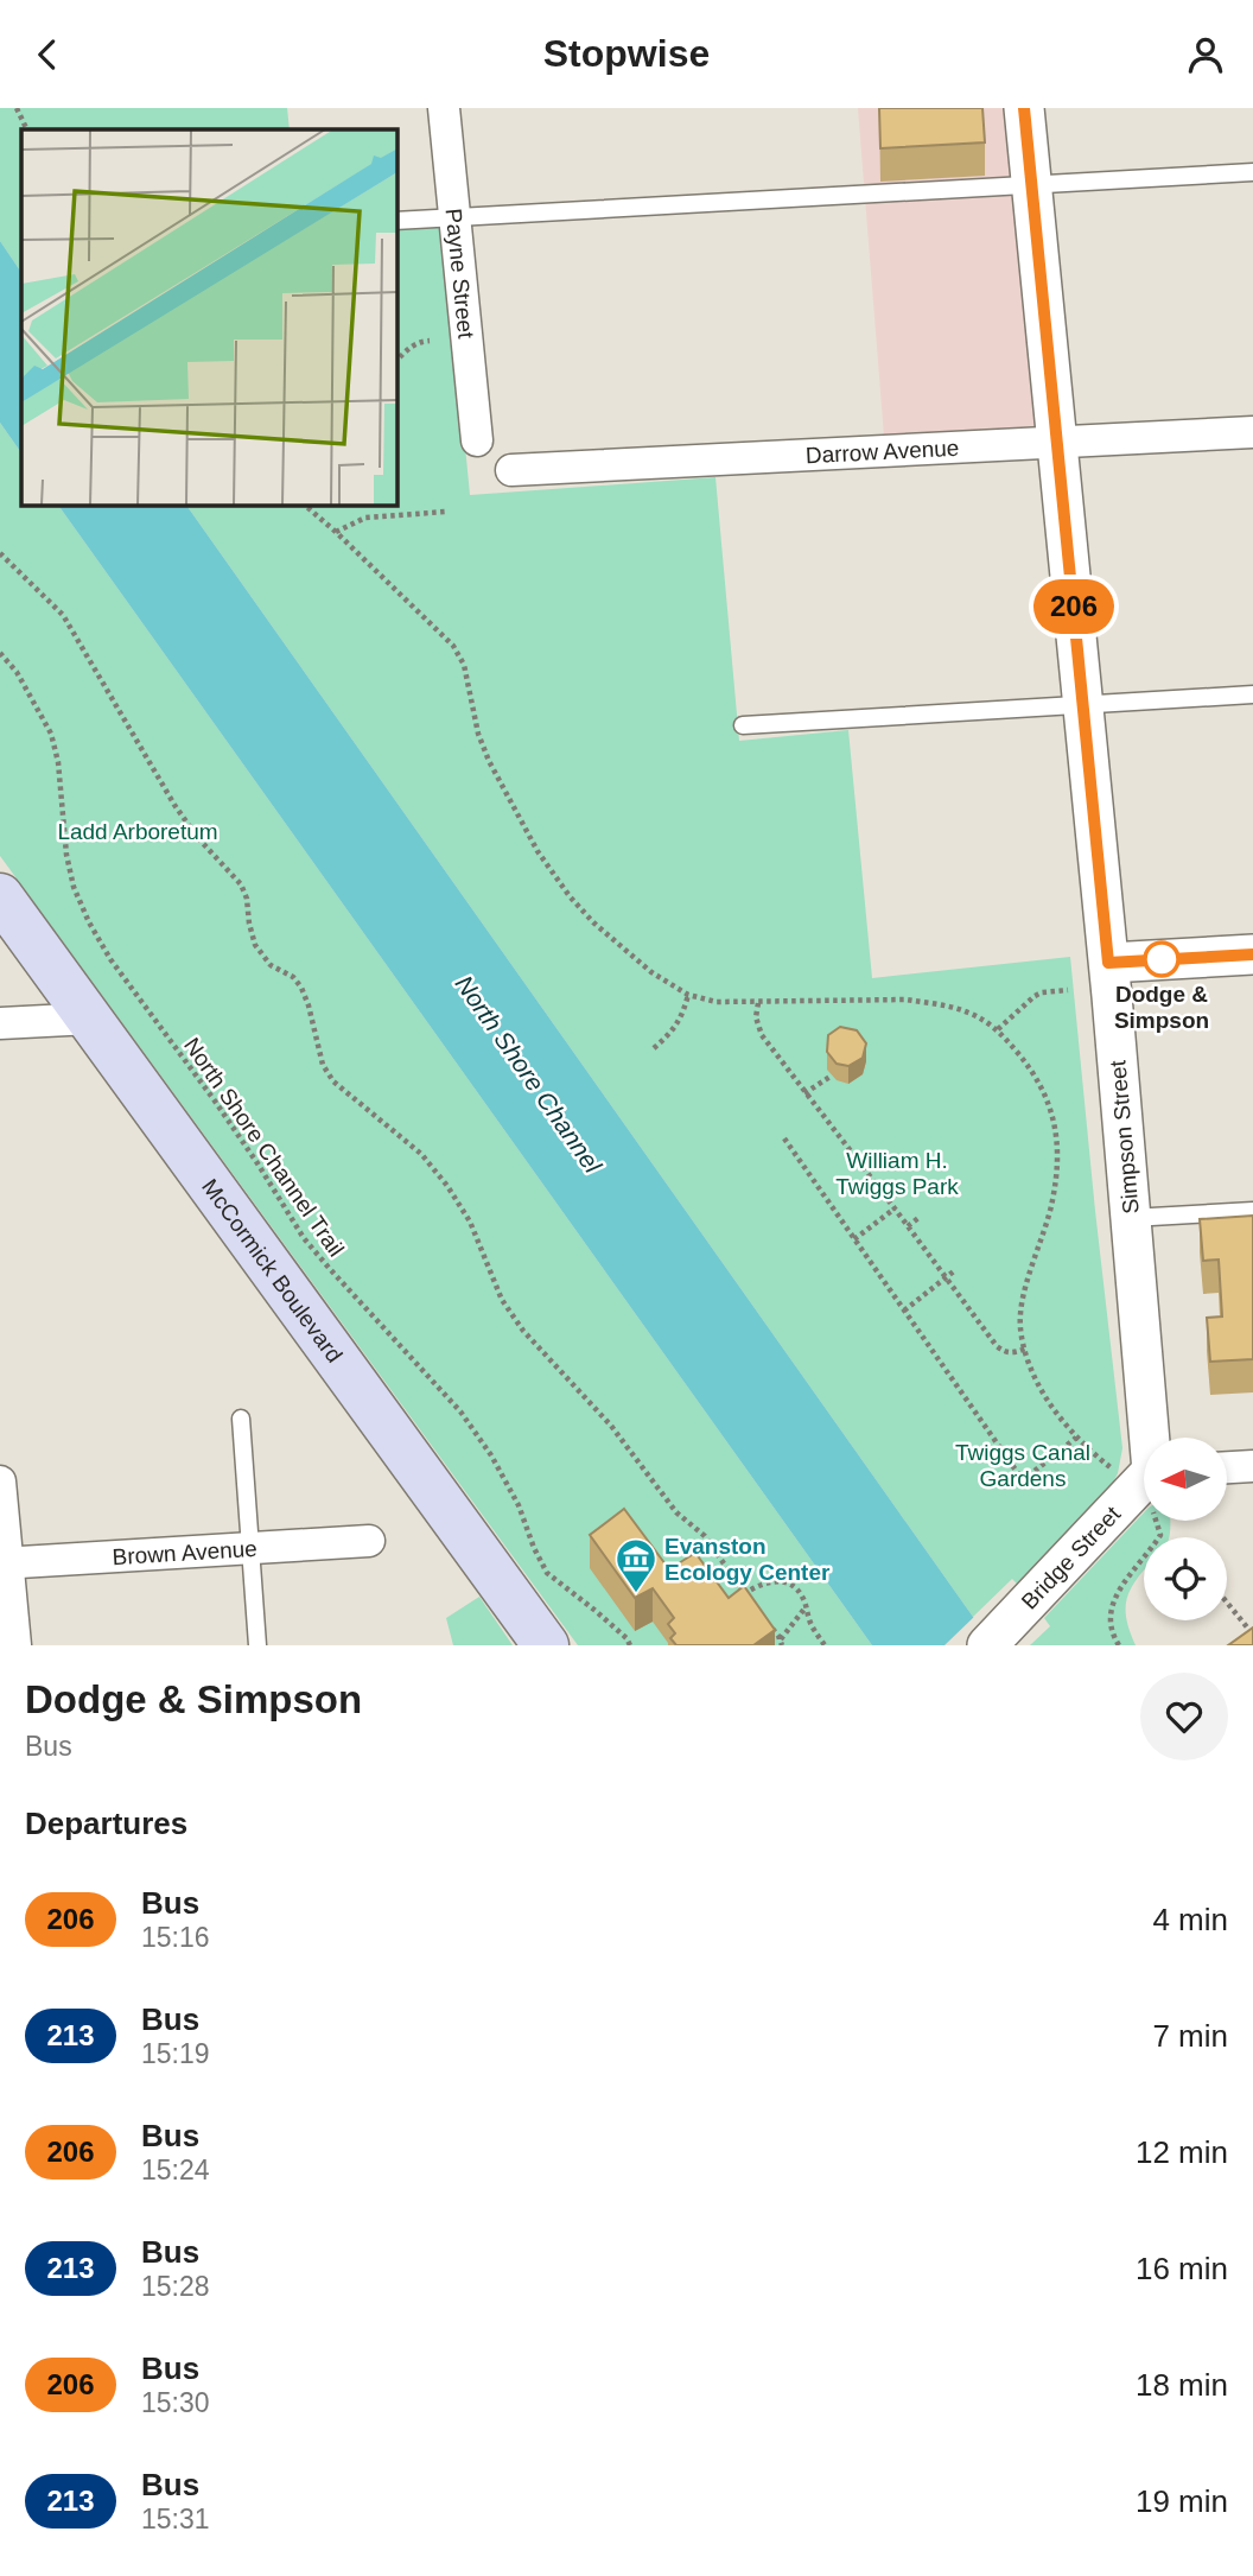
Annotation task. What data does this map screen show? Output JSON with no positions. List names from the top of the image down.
{
  "streets": {
    "main road": ["McCormick Boulevard"],
    "street": [
      "Payne Street",
      "Darrow Avenue",
      "Simpson Street",
      "Brown Avenue",
      "Bridge Street"
    ],
    "path": ["North Shore Channel Trail"]
  },
  "crossings": [
    ["Darrow Avenue", "Simpson Street"]
  ],
  "water": ["North Shore Channel"],
  "parks": ["Ladd Arboretum", "William H. Twiggs Park", "Twiggs Canal Gardens"],
  "places": {
    "other": ["Dodge & Simpson"],
    "museum": ["Evanston Ecology Center"]
  },
  "lines": ["bus line 206"],
  "north": "left",
  "page": {
    "header": "Stopwise",
    "on_map": "206",
    "heading": [
      ["Dodge & Simpson", "Bus"],
      "Departures"
    ],
    "list": [
      {
        "mark": "206",
        "name": "Bus",
        "note": "15:16",
        "value": "4 min"
      },
      {
        "mark": "213",
        "name": "Bus",
        "note": "15:19",
        "value": "7 min"
      },
      {
        "mark": "206",
        "name": "Bus",
        "note": "15:24",
        "value": "12 min"
      },
      {
        "mark": "213",
        "name": "Bus",
        "note": "15:28",
        "value": "16 min"
      },
      {
        "mark": "206",
        "name": "Bus",
        "note": "15:30",
        "value": "18 min"
      },
      {
        "mark": "213",
        "name": "Bus",
        "note": "15:31",
        "value": "19 min"
      }
    ]
  }
}
